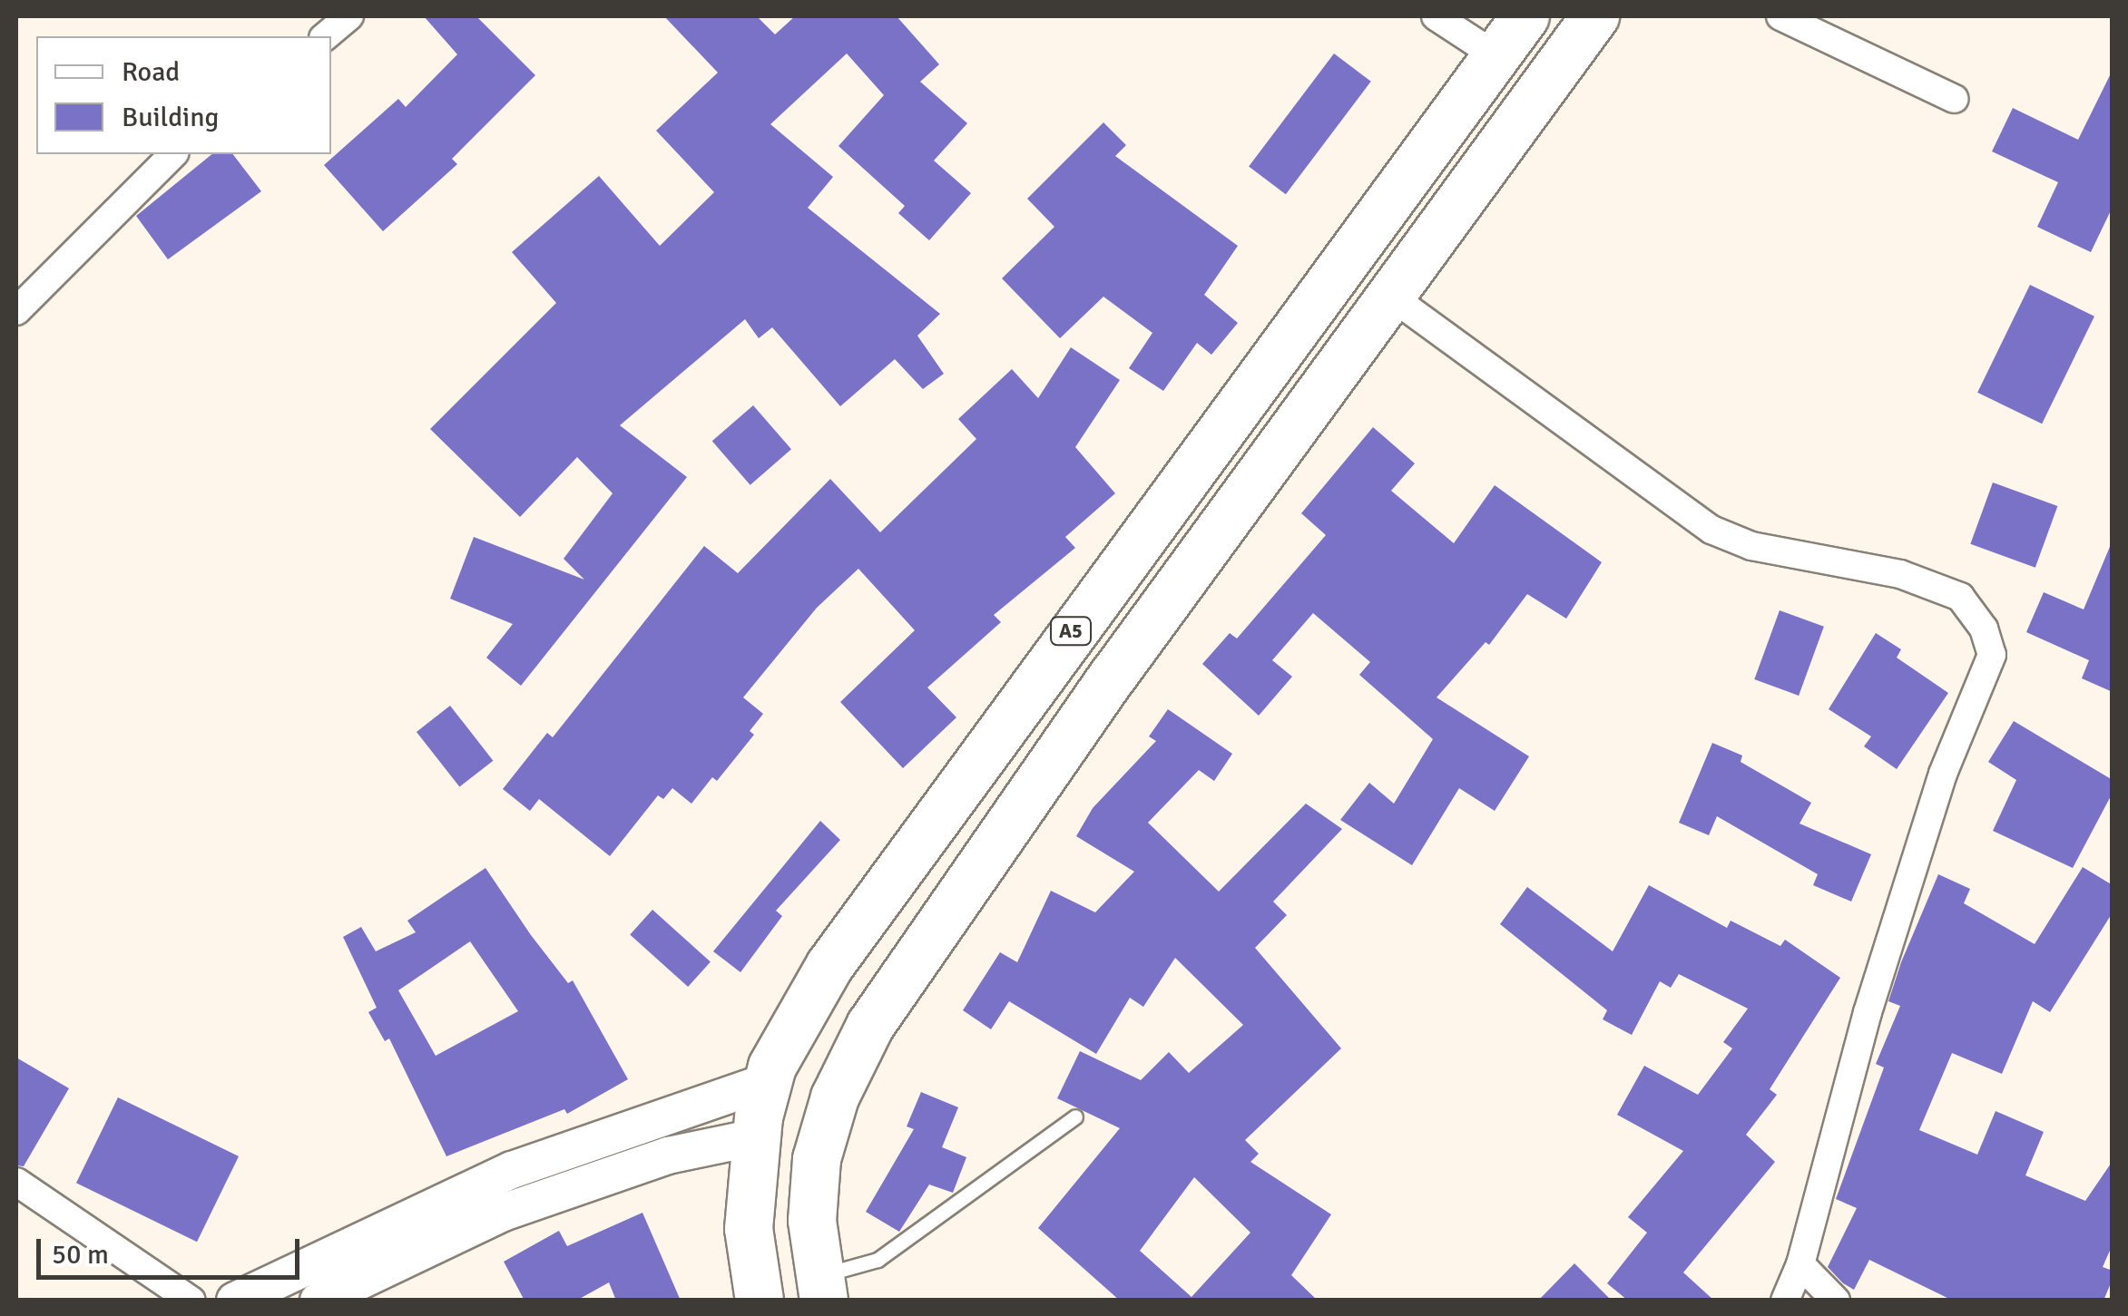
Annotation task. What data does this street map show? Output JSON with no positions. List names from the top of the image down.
{
  "streets": {
    "highway": ["A5"]
  },
  "legend": ["Road", "Building"],
  "scale_bar": "50 m"
}
